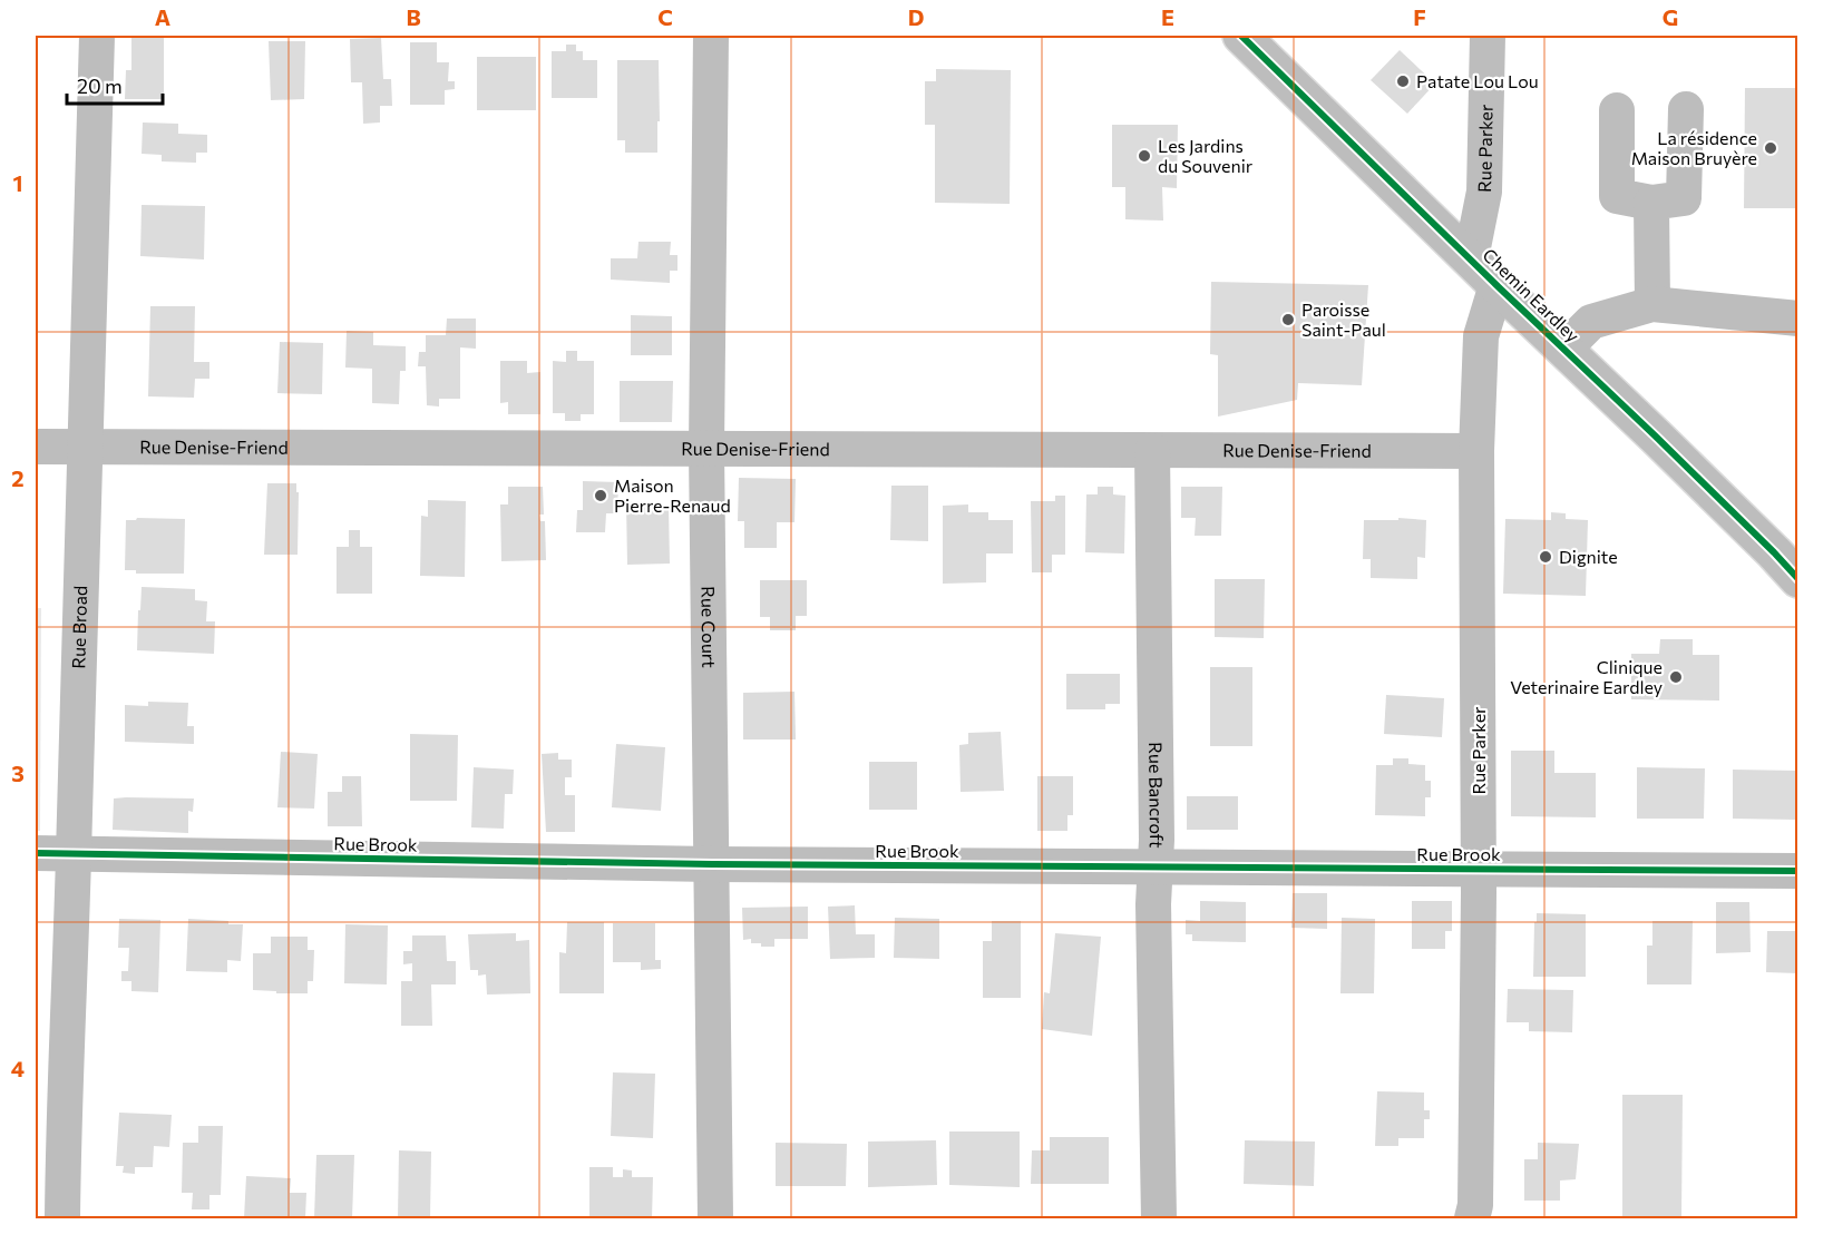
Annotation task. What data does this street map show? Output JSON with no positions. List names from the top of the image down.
{
  "streets": {
    "main road": ["Chemin Eardley"],
    "street": [
      "Rue Parker",
      "Rue Denise-Friend",
      "Rue Broad",
      "Rue Court",
      "Rue Bancroft",
      "Rue Brook"
    ]
  },
  "crossings": [
    ["Rue Parker", "Chemin Eardley"],
    ["Rue Parker", "Rue Denise-Friend"],
    ["Rue Parker", "Rue Brook"],
    ["Rue Denise-Friend", "Rue Broad"],
    ["Rue Denise-Friend", "Rue Court"],
    ["Rue Denise-Friend", "Rue Bancroft"],
    ["Rue Broad", "Rue Brook"],
    ["Rue Court", "Rue Brook"],
    ["Rue Bancroft", "Rue Brook"]
  ],
  "places": [
    "Patate Lou Lou",
    "La résidence Maison Bruyère",
    "Les Jardins du Souvenir",
    "Paroisse Saint-Paul",
    "Maison Pierre-Renaud",
    "Dignite",
    "Clinique Veterinaire Eardley"
  ],
  "scale_bar": "20 m",
  "grid": {
    "columns": [
      "A",
      "B",
      "C",
      "D",
      "E",
      "F",
      "G"
    ],
    "rows": [
      "1",
      "2",
      "3",
      "4"
    ]
  }
}
